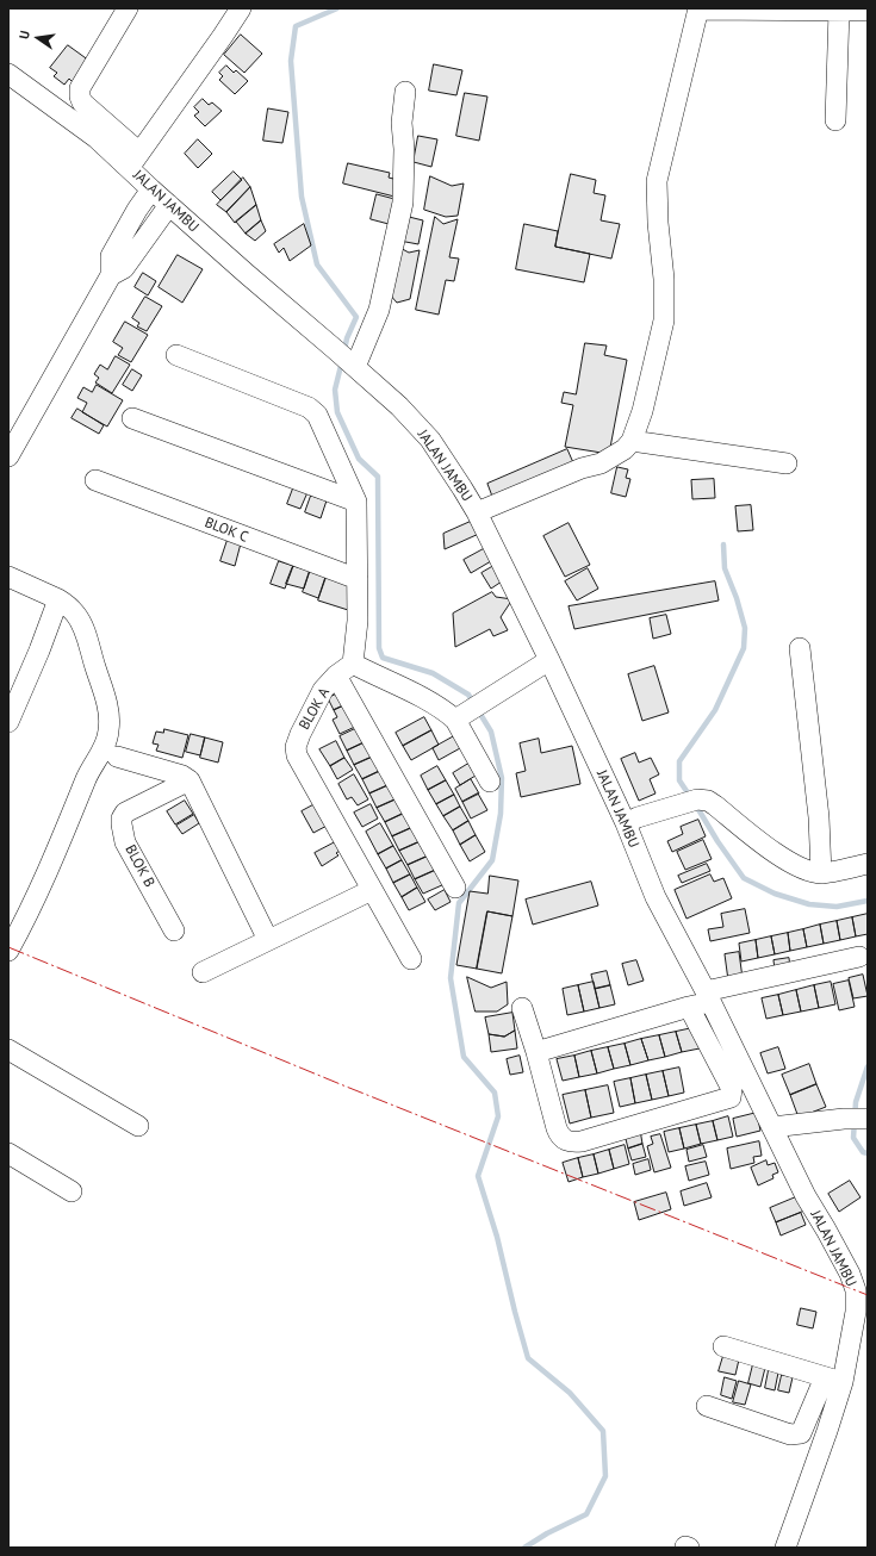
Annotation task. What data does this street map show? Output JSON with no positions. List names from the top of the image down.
{
  "streets": {
    "street": [
      "JALAN JAMBU",
      "BLOK C",
      "BLOK A",
      "BLOK B"
    ]
  },
  "north": "left"
}
